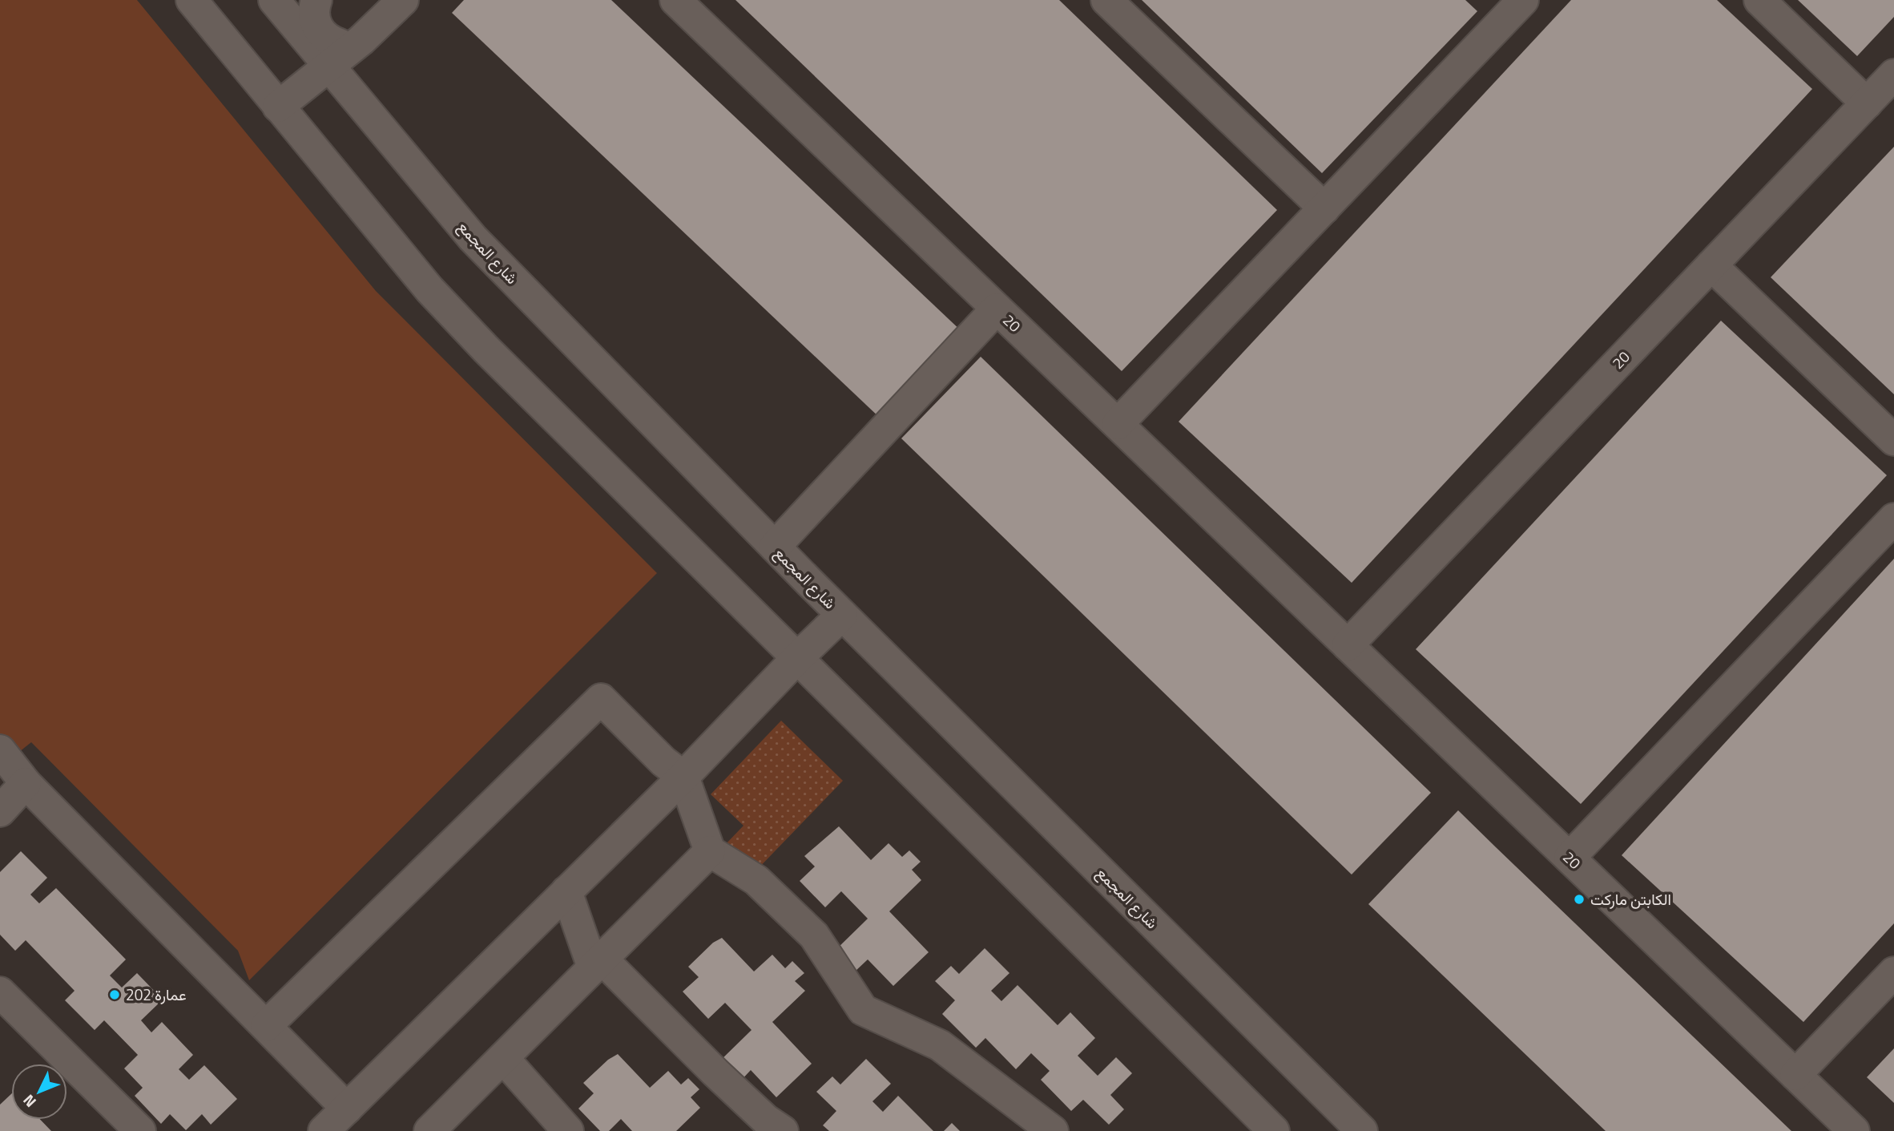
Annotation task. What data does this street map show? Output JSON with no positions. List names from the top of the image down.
{
  "streets": {
    "street": ["شارع المجمع", "20"]
  },
  "places": ["الكابتن ماركت", "عمارة 202"],
  "north": "bottom left"
}
